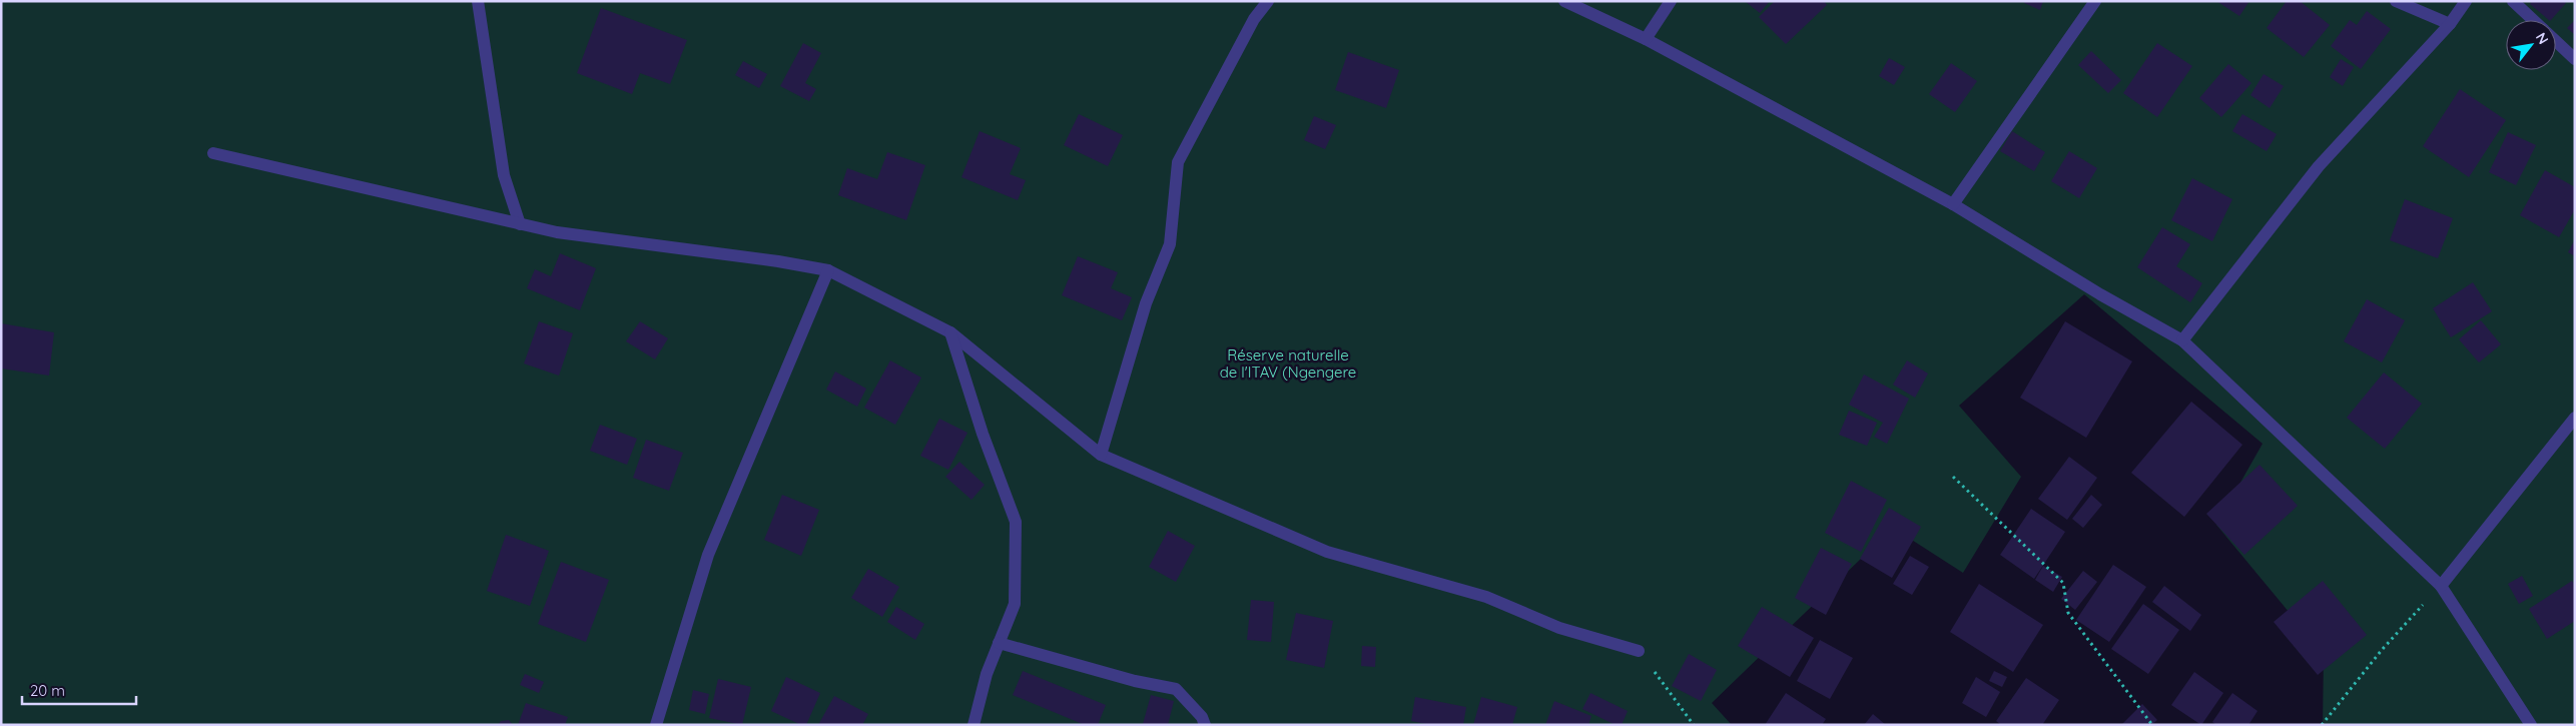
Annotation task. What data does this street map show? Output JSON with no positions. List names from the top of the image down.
{
  "parks": ["Réserve naturelle de l'ITAV (Ngengere"],
  "scale_bar": "20 m",
  "north": "top right"
}
